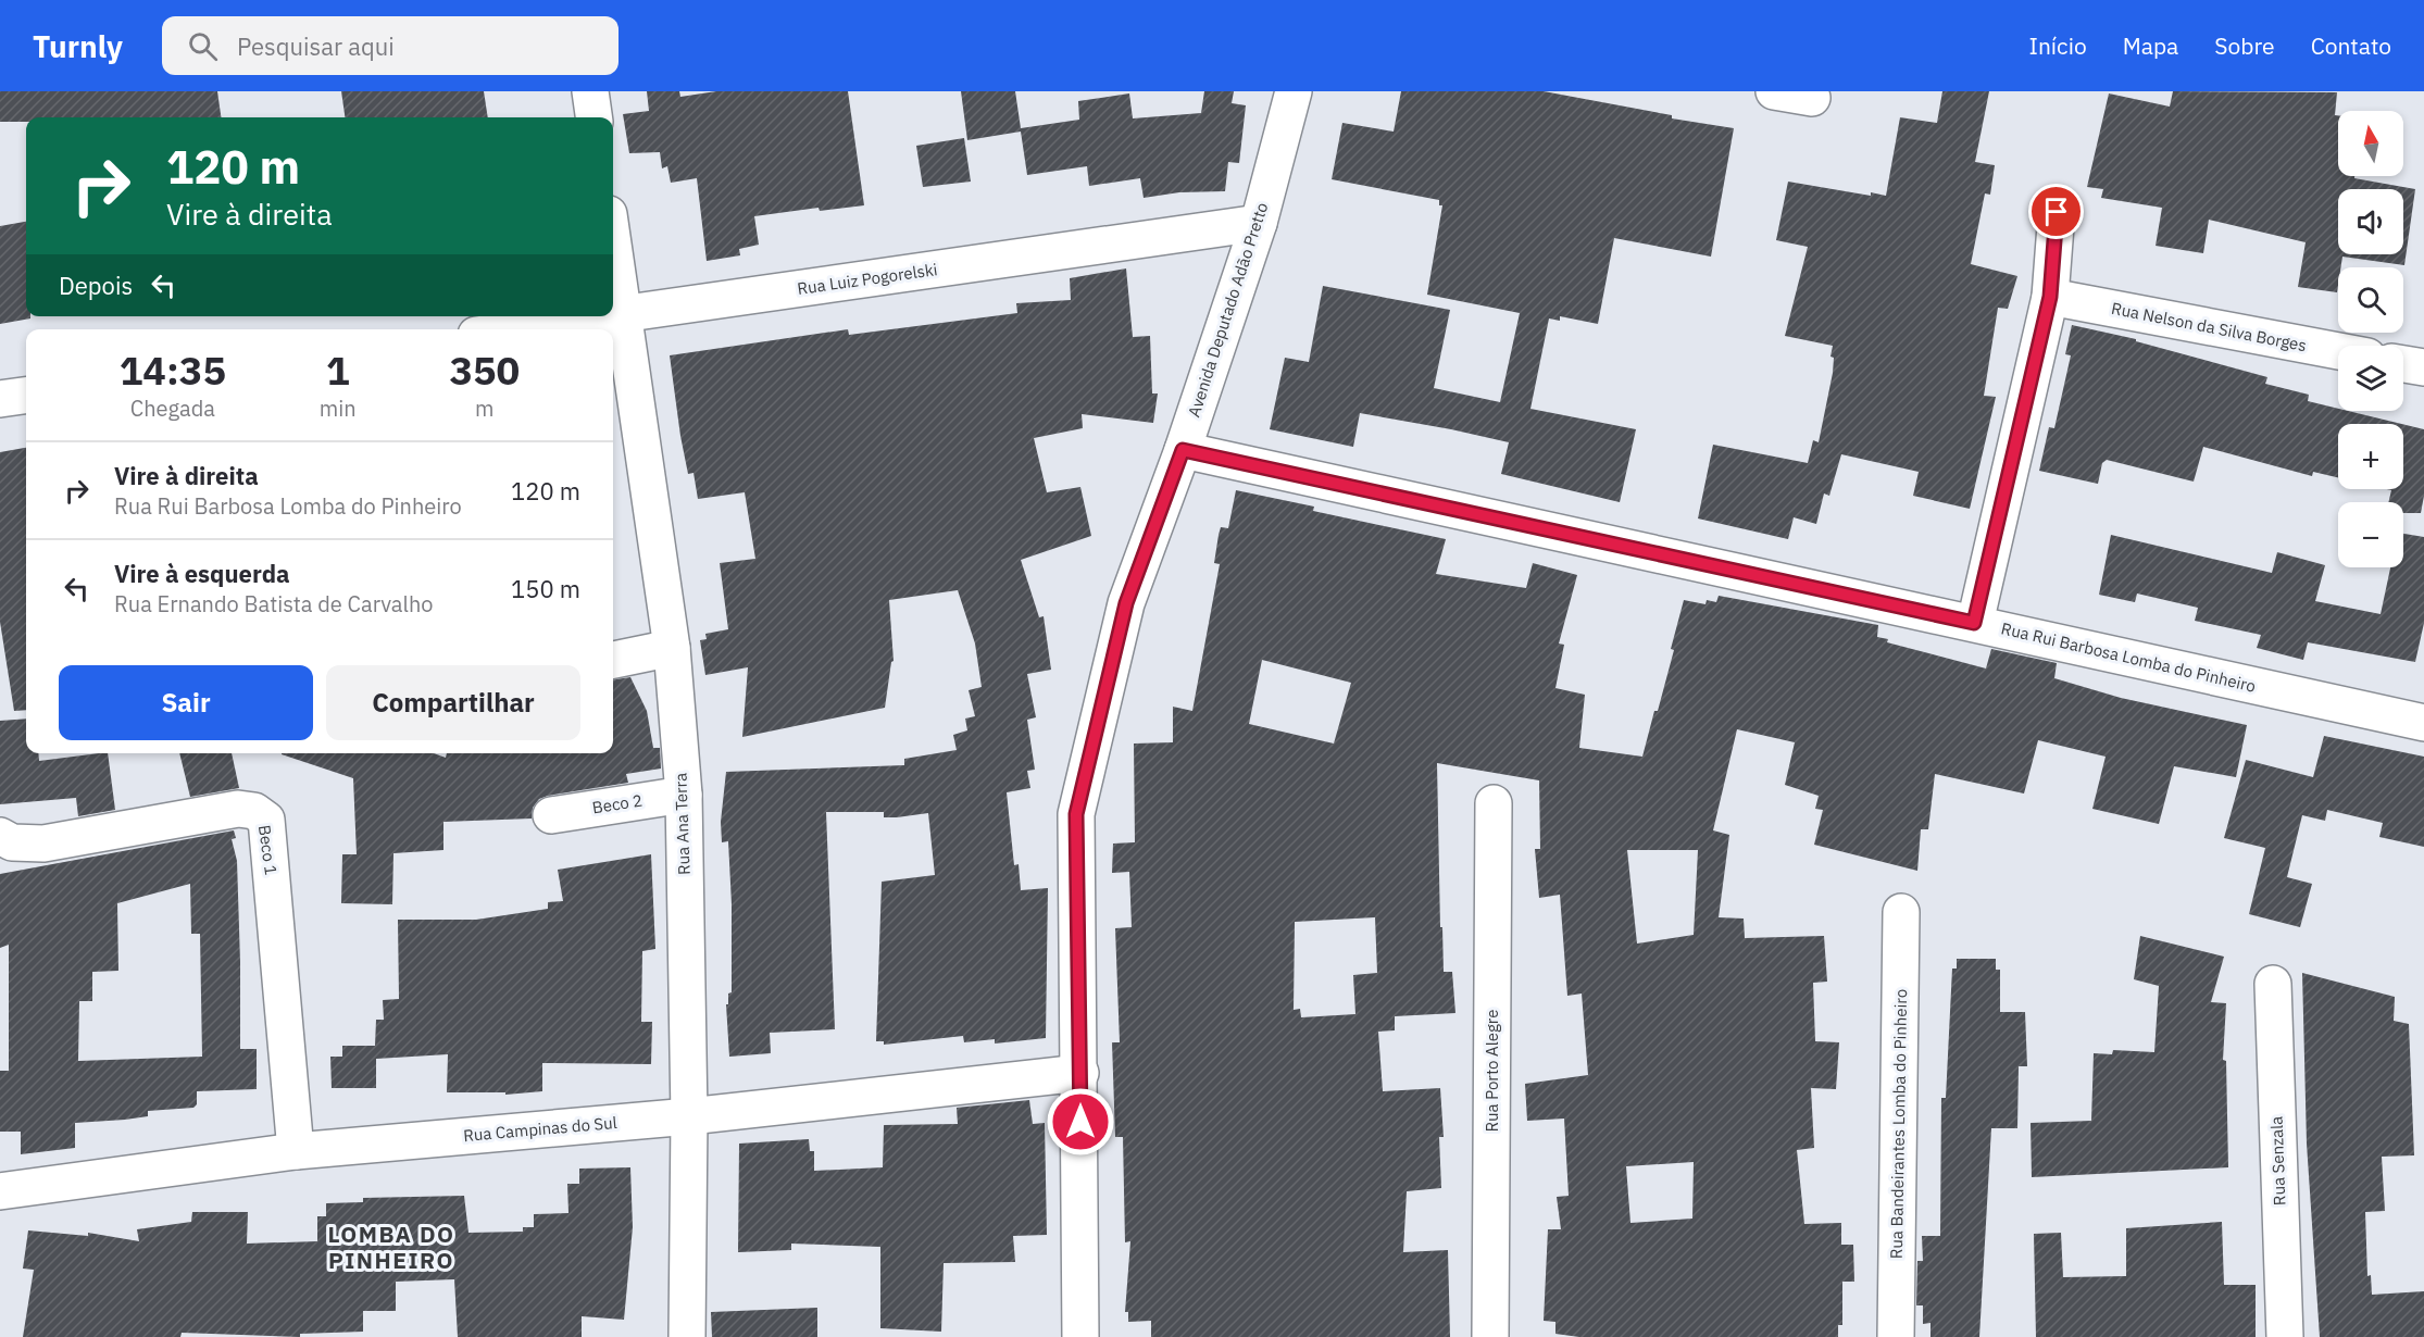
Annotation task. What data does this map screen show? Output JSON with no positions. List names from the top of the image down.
{
  "streets": {
    "street": [
      "Rua Luiz Pogorelski",
      "Avenida Deputado Adão Pretto",
      "Rua Nelson da Silva Borges",
      "Rua Rui Barbosa Lomba do Pinheiro",
      "Beco 2",
      "Rua Ana Terra",
      "Beco 1",
      "Rua Porto Alegre",
      "Rua Bandeirantes Lomba do Pinheiro",
      "Rua Campinas do Sul",
      "Rua Senzala"
    ]
  },
  "crossings": [
    ["Rua Luiz Pogorelski", "Avenida Deputado Adão Pretto"],
    ["Rua Luiz Pogorelski", "Rua Ana Terra"],
    ["Avenida Deputado Adão Pretto", "Rua Rui Barbosa Lomba do Pinheiro"],
    ["Avenida Deputado Adão Pretto", "Rua Campinas do Sul"],
    ["Beco 2", "Rua Ana Terra"],
    ["Rua Ana Terra", "Rua Campinas do Sul"],
    ["Beco 1", "Rua Campinas do Sul"]
  ],
  "districts": ["LOMBA DO PINHEIRO"],
  "north": "top",
  "page": {
    "header": "Turnly",
    "search": "Pesquisar aqui",
    "nav": [
      "Início",
      "Mapa",
      "Sobre",
      "Contato"
    ],
    "map_buttons": ["+", "−"],
    "turn": ["120 m", "Vire à direita"],
    "then": "Depois",
    "eta": [
      "14:35",
      "Chegada",
      "1",
      "min",
      "350",
      "m"
    ],
    "list": [
      {
        "name": "Vire à direita",
        "note": "Rua Rui Barbosa Lomba do Pinheiro",
        "value": "120 m"
      },
      {
        "name": "Vire à esquerda",
        "note": "Rua Ernando Batista de Carvalho",
        "value": "150 m"
      }
    ],
    "buttons": ["Sair", "Compartilhar"]
  }
}
